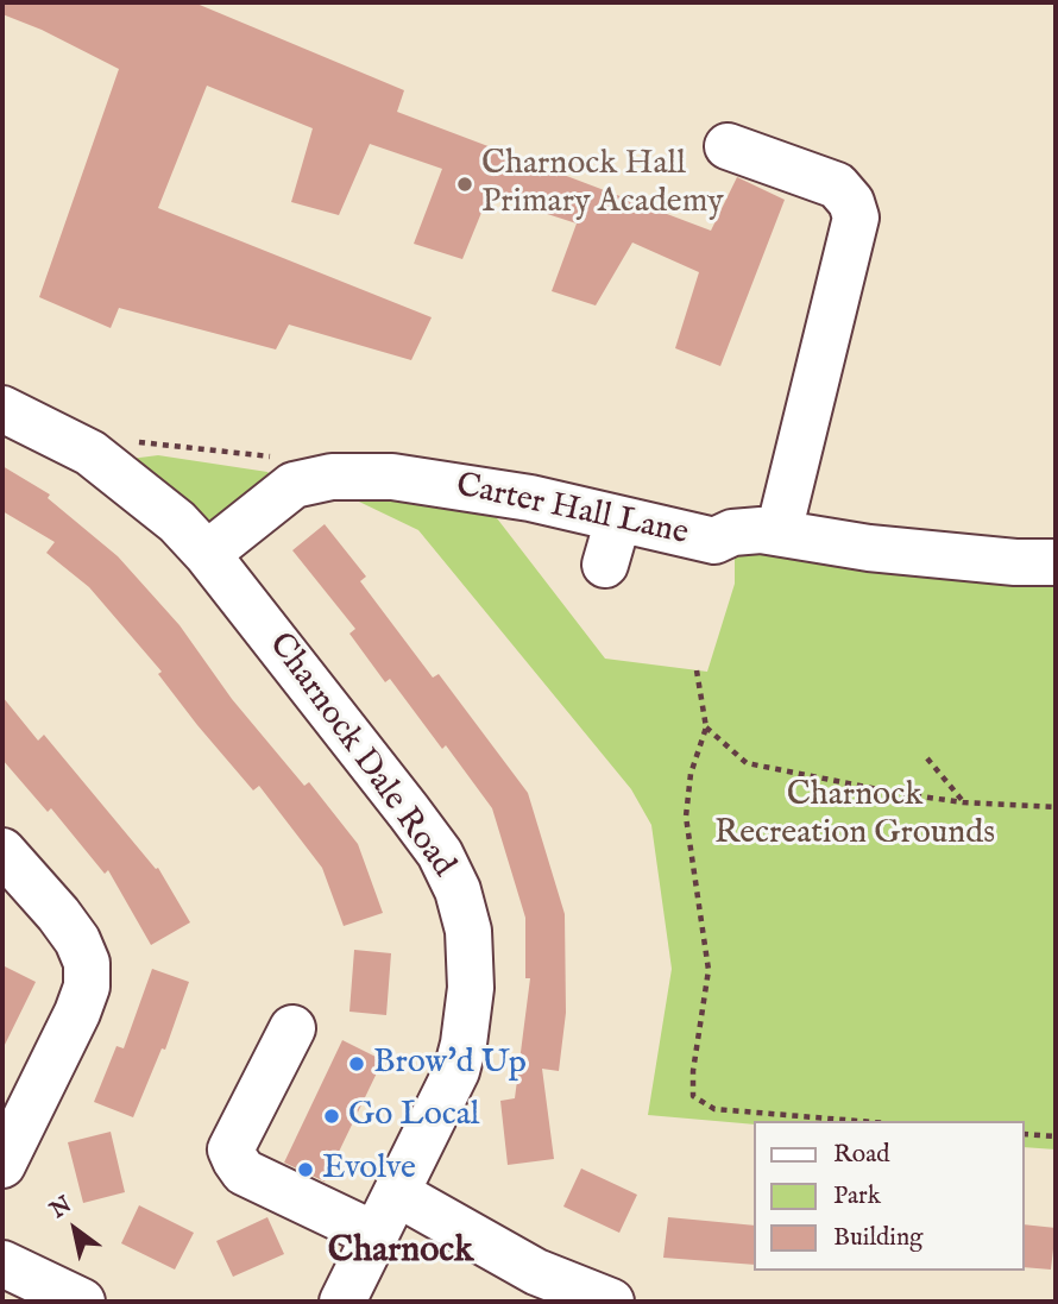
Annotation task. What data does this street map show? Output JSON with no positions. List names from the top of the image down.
{
  "streets": {
    "street": ["Carter Hall Lane", "Charnock Dale Road"]
  },
  "crossings": [
    ["Carter Hall Lane", "Charnock Dale Road"]
  ],
  "districts": ["Charnock"],
  "parks": ["Charnock Recreation Grounds"],
  "places": [
    "Charnock Hall Primary Academy",
    "Brow'd Up",
    "Go Local",
    "Evolve"
  ],
  "legend": ["Road", "Park", "Building"],
  "north": "top left"
}
